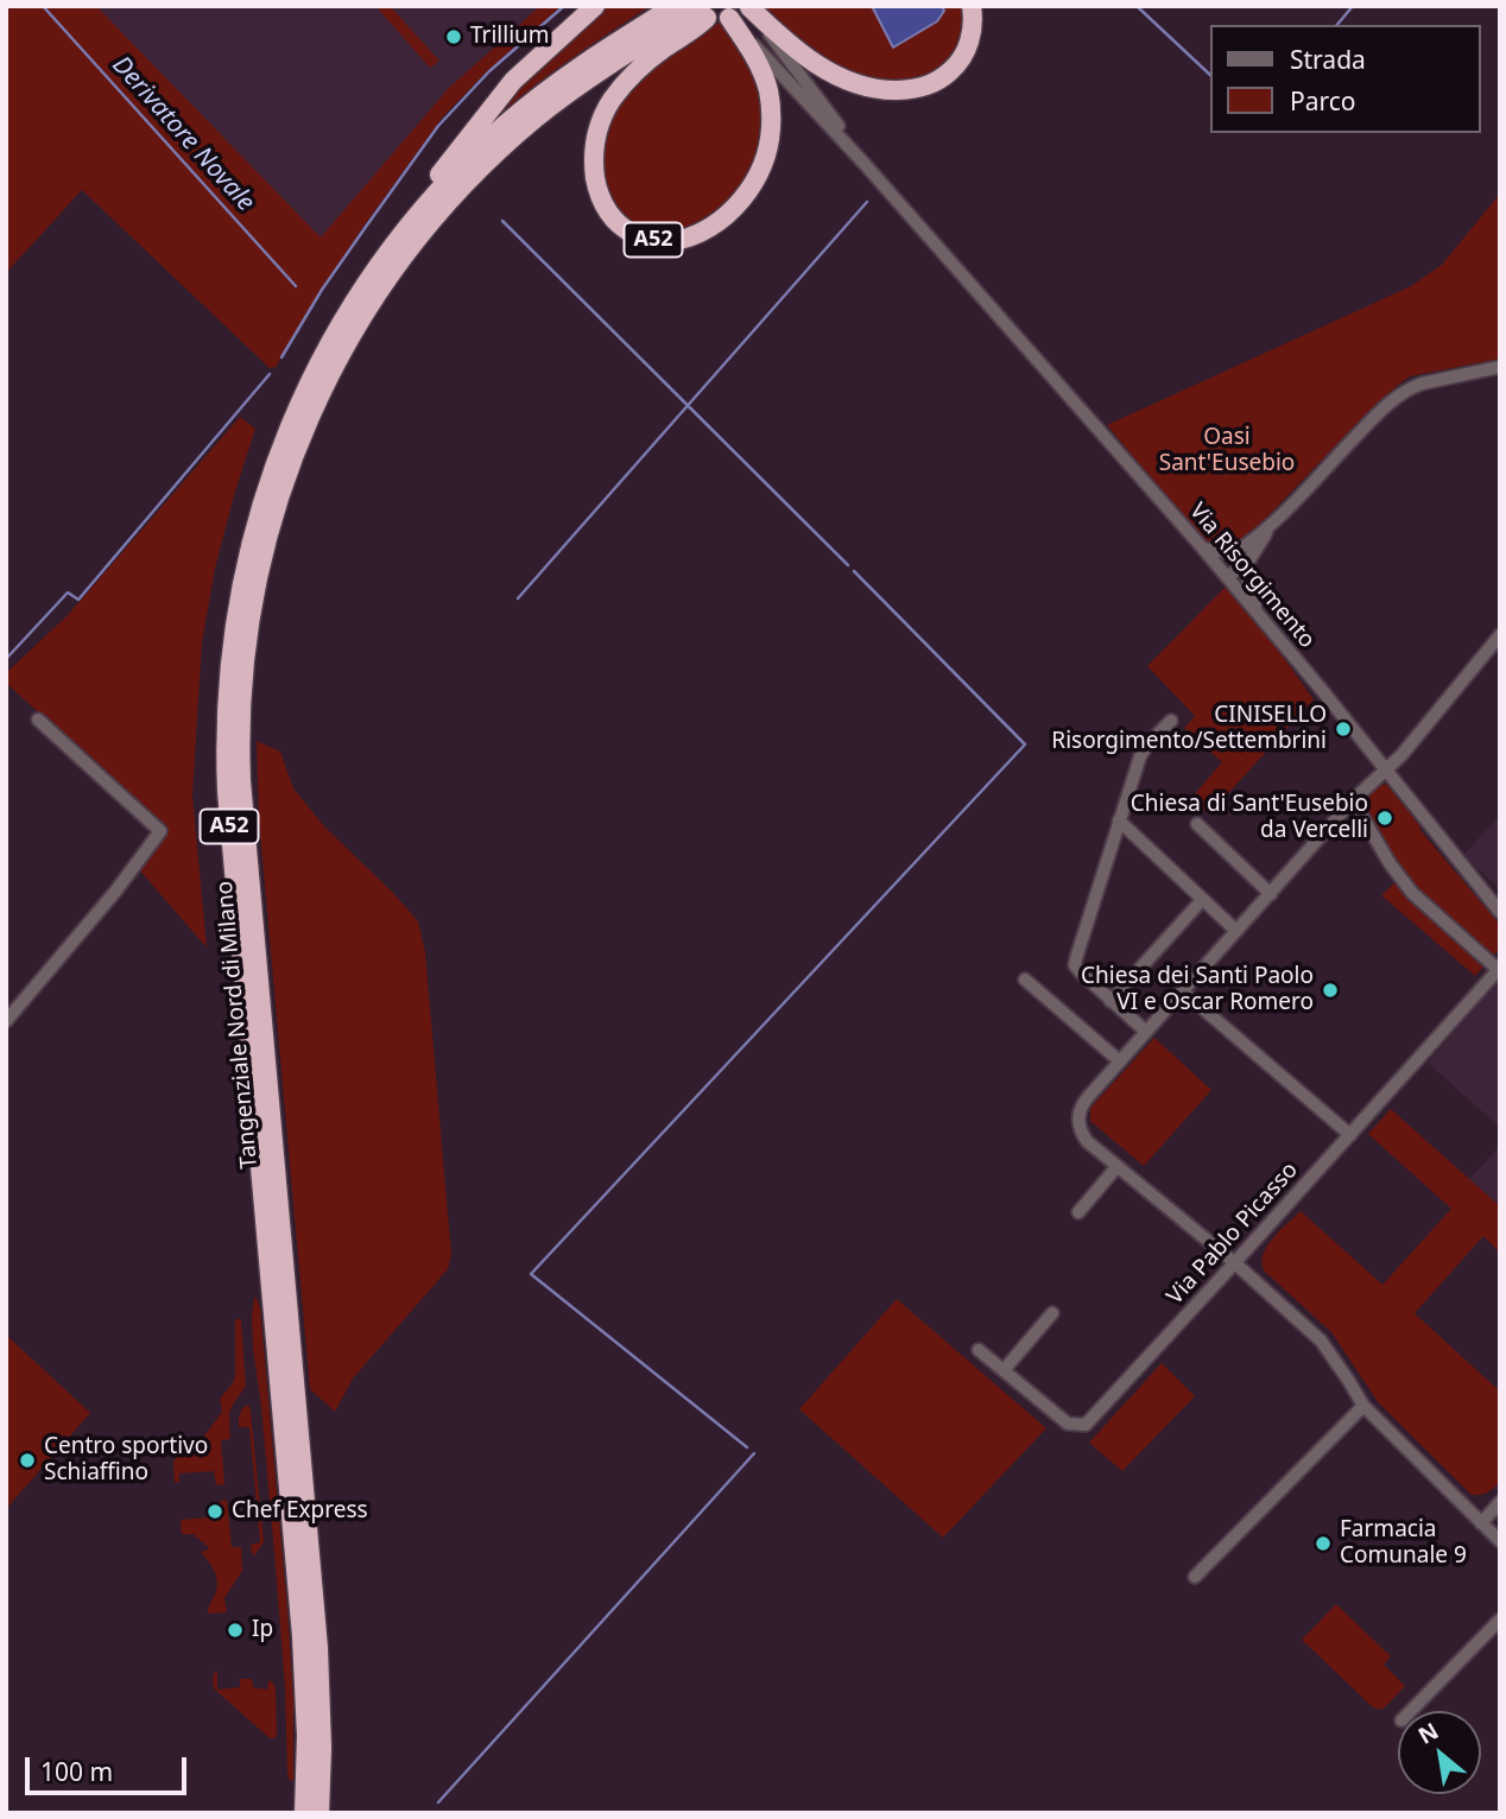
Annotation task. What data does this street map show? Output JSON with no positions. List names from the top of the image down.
{
  "streets": {
    "highway": ["A52", "Tangenziale Nord di Milano"],
    "street": ["Via Risorgimento", "Via Pablo Picasso"]
  },
  "crossings": [
    ["A52", "Tangenziale Nord di Milano"],
    ["Via Risorgimento", "Tangenziale Nord di Milano"]
  ],
  "water": ["Derivatore Novale"],
  "parks": ["Oasi Sant'Eusebio"],
  "places": [
    "Trillium",
    "CINISELLO Risorgimento/Settembrini",
    "Chiesa di Sant'Eusebio da Vercelli",
    "Chiesa dei Santi Paolo VI e Oscar Romero",
    "Centro sportivo Schiaffino",
    "Chef Express",
    "Farmacia Comunale 9",
    "Ip"
  ],
  "legend": ["Strada", "Parco"],
  "scale_bar": "100 m",
  "north": "top left"
}
